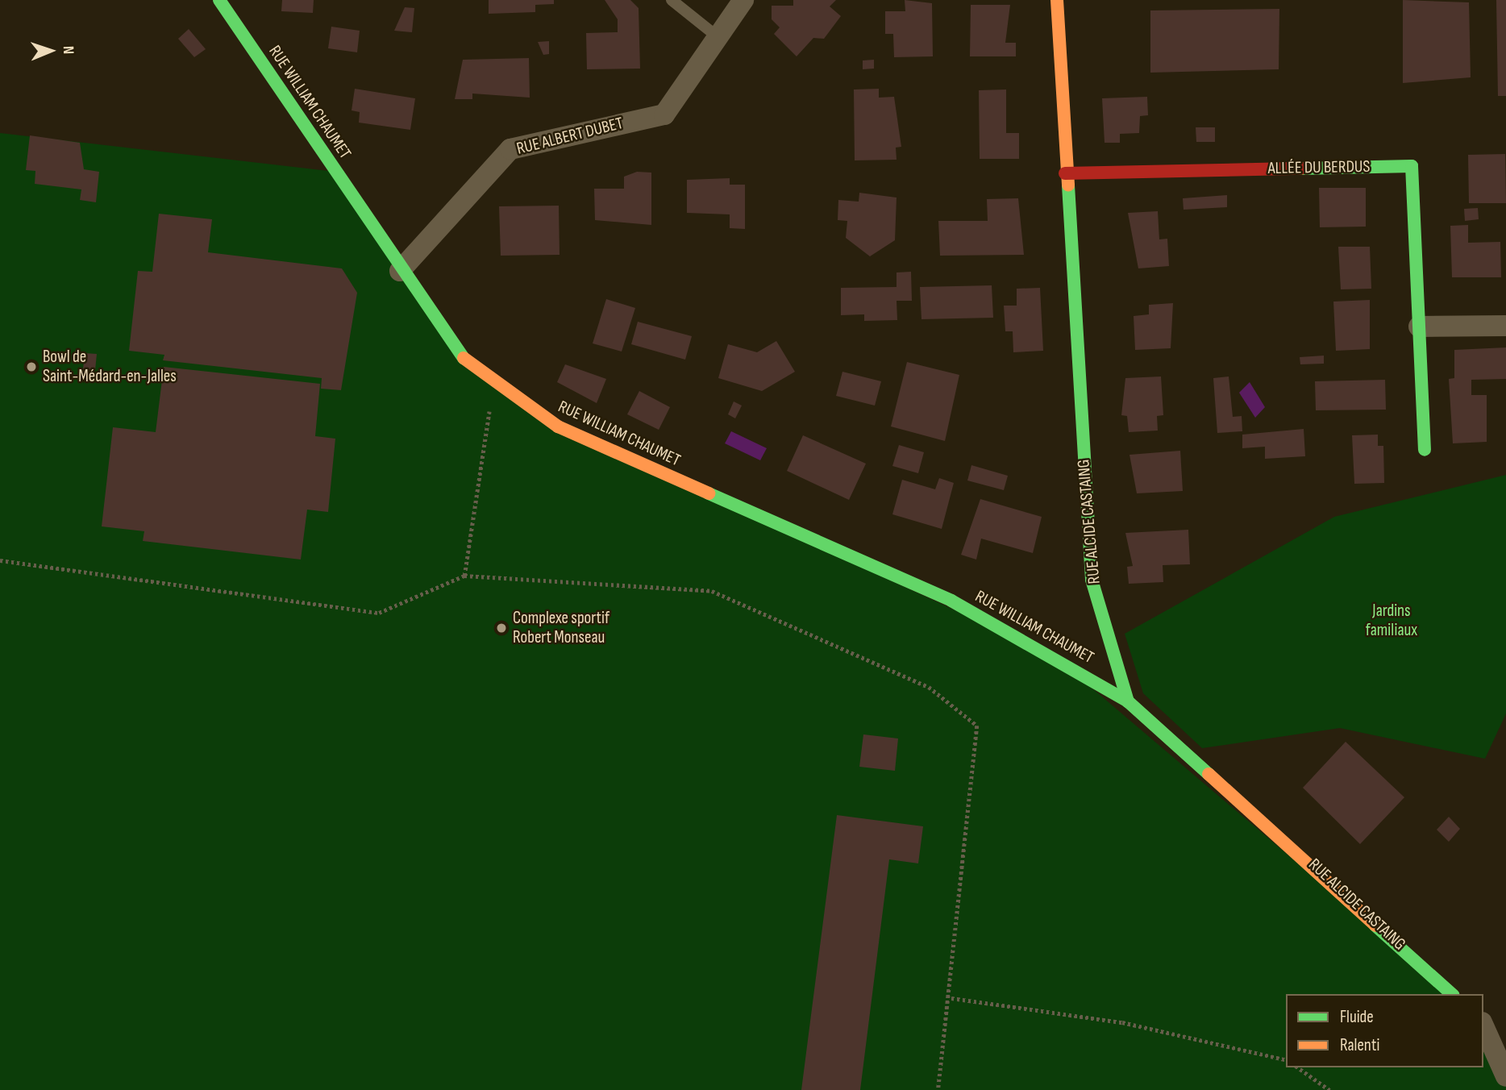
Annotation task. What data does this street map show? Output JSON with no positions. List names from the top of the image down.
{
  "streets": {
    "street": [
      "RUE WILLIAM CHAUMET",
      "RUE ALBERT DUBET",
      "ALLÉE DU BERDUS",
      "RUE ALCIDE CASTAING"
    ]
  },
  "crossings": [
    ["RUE WILLIAM CHAUMET", "RUE ALBERT DUBET"],
    ["RUE WILLIAM CHAUMET", "RUE ALCIDE CASTAING"],
    ["ALLÉE DU BERDUS", "RUE ALCIDE CASTAING"]
  ],
  "parks": ["Jardins familiaux"],
  "places": ["Bowl de Saint-Médard-en-Jalles", "Complexe sportif Robert Monseau"],
  "legend": ["Fluide", "Ralenti"],
  "north": "right"
}
